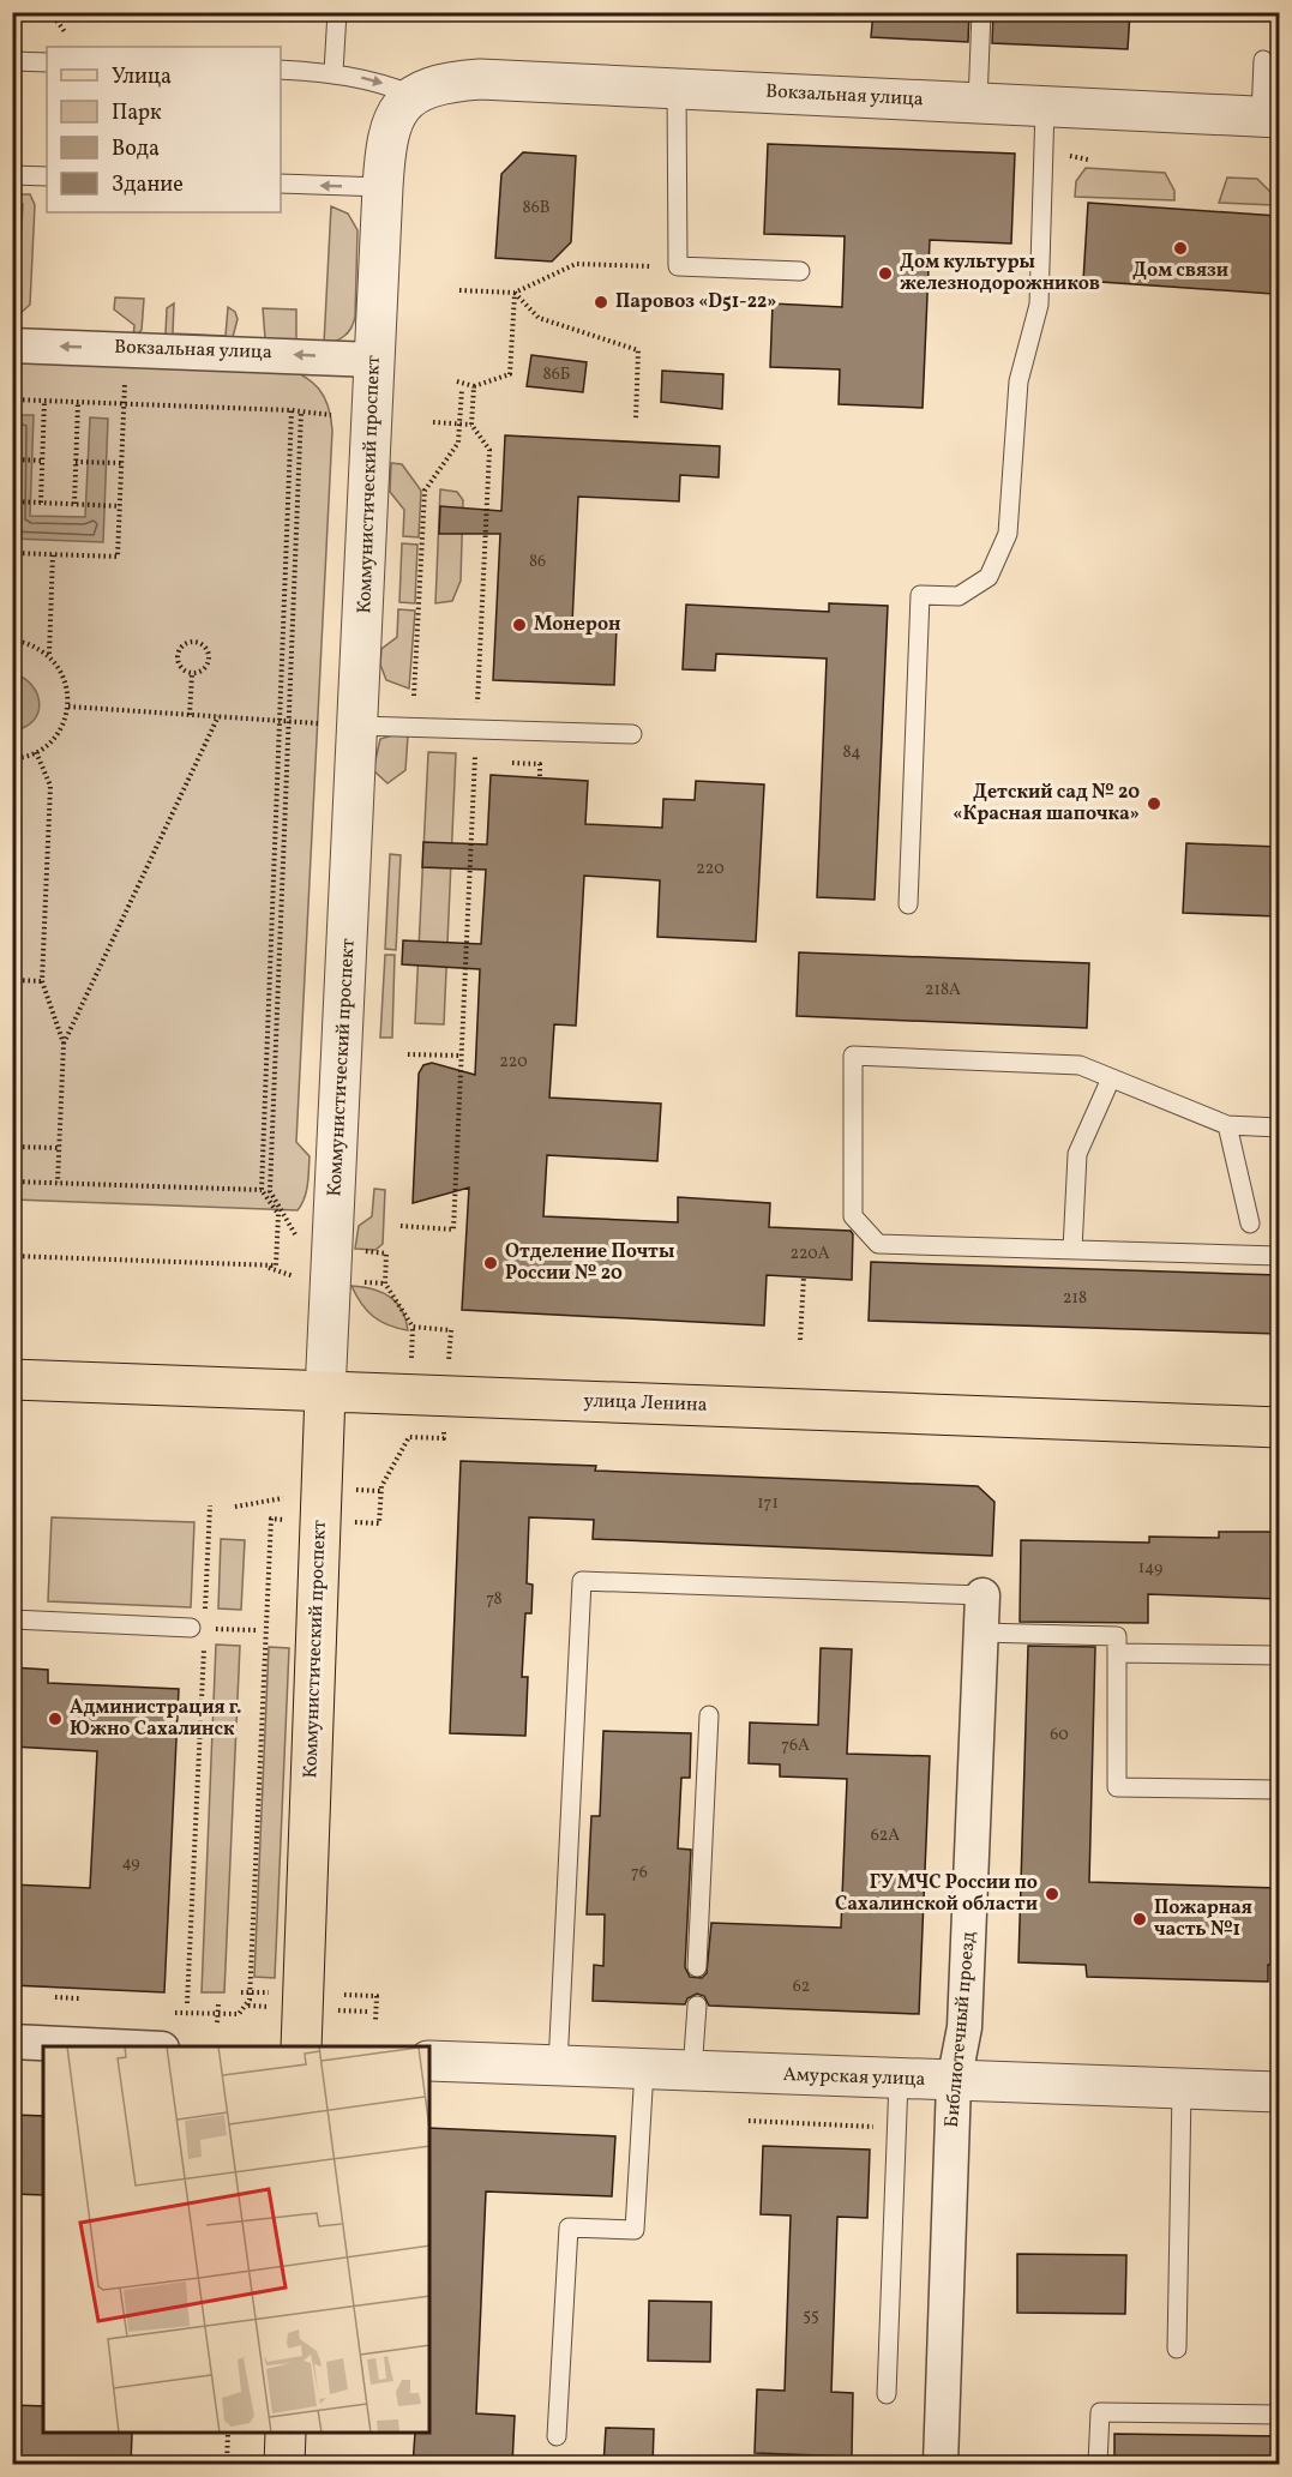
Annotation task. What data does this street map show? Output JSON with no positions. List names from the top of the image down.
{
  "streets": {
    "main road": ["Коммунистический проспект", "улица Ленина"],
    "street": ["Вокзальная улица", "Библиотечный проезд", "Амурская улица"]
  },
  "crossings": [
    ["Вокзальная улица", "Коммунистический проспект"],
    ["Коммунистический проспект", "улица Ленина"],
    ["Библиотечный проезд", "Амурская улица"]
  ],
  "places": [
    "Дом связи",
    "Дом культуры железнодорожников",
    "Паровоз «D51-22»",
    "Монерон",
    "Детский сад № 20 «Красная шапочка»",
    "Отделение Почты России № 20",
    "Администрация г. Южно Сахалинск",
    "ГУ МЧС России по Сахалинской области",
    "Пожарная часть №1"
  ],
  "house_numbers": [
    "86В",
    "86Б",
    "86",
    "84",
    "220",
    "218А",
    "220",
    "220А",
    "218",
    "171",
    "149",
    "78",
    "60",
    "76А",
    "62А",
    "49",
    "76",
    "62",
    "55"
  ],
  "legend": [
    "Улица",
    "Парк",
    "Вода",
    "Здание"
  ]
}
